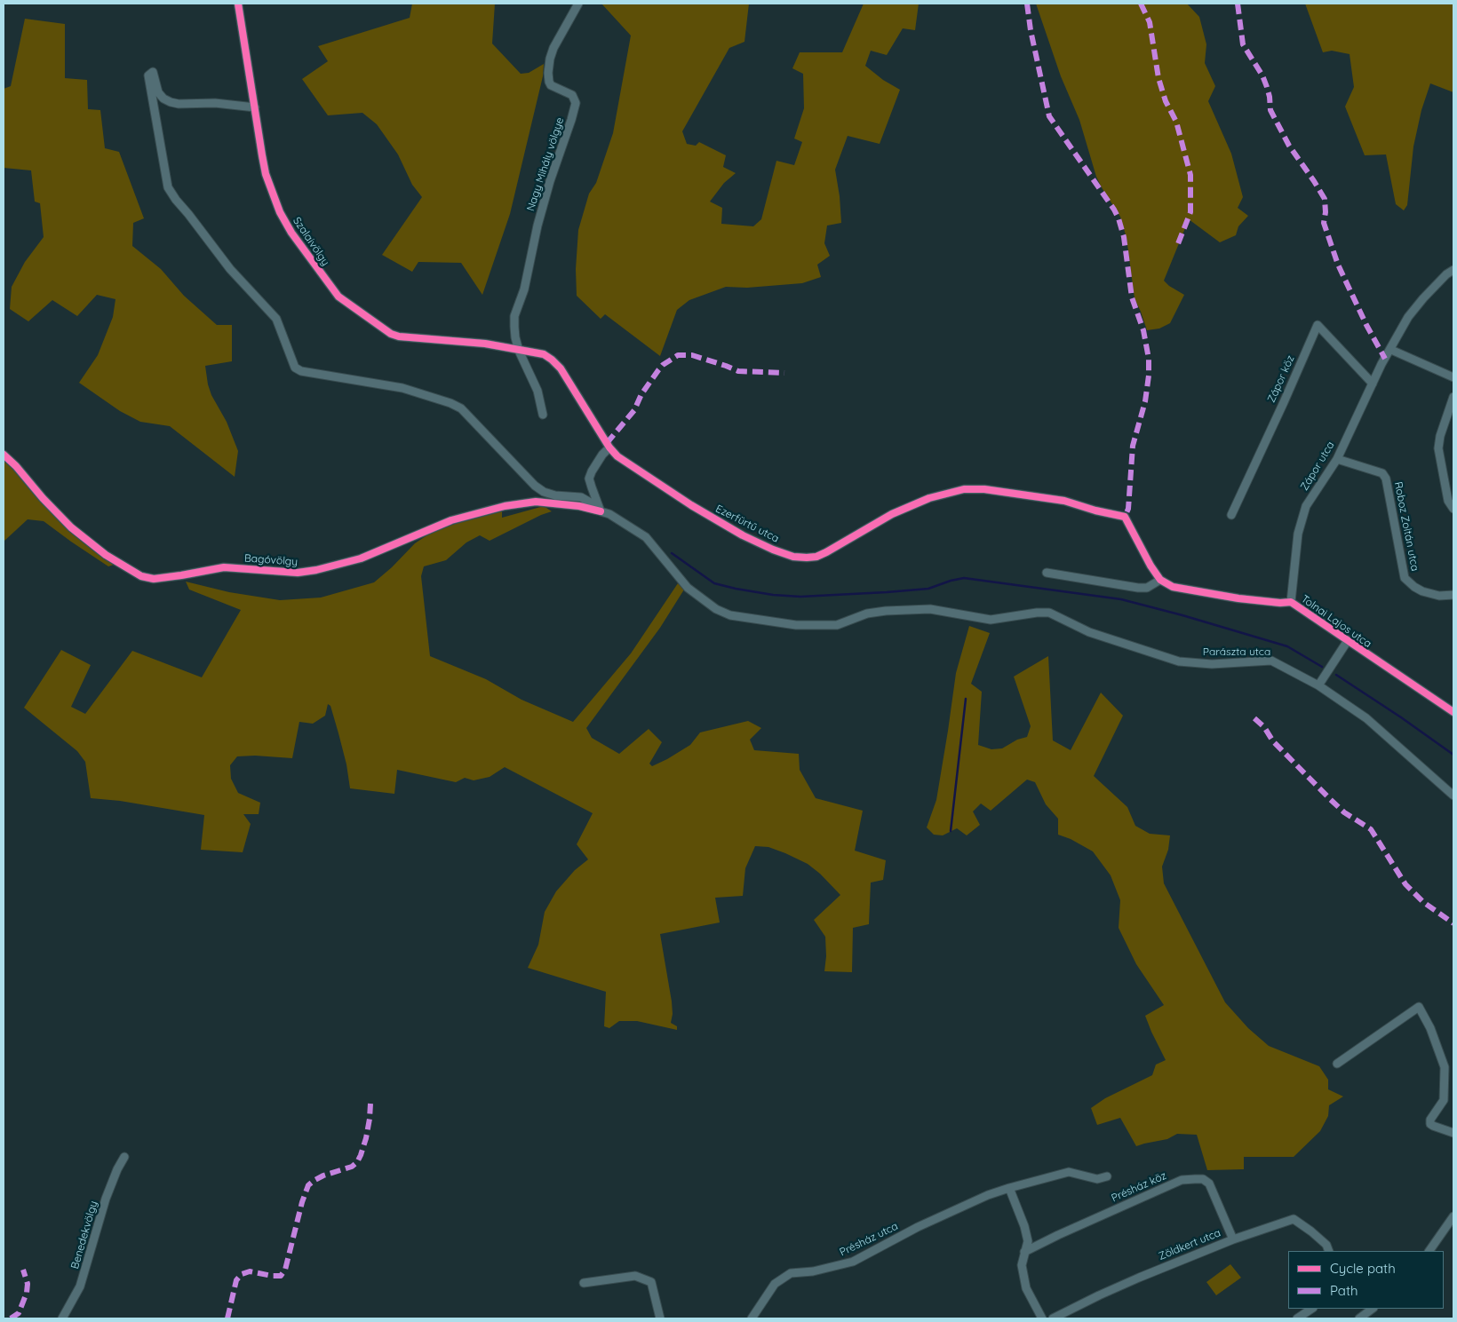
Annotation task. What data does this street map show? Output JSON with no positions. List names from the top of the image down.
{
  "streets": {
    "street": [
      "Nagy Mihály völgye",
      "Szalaivölgy",
      "Zápor köz",
      "Zápor utca",
      "Ezerfürtű utca",
      "Roboz Zoltán utca",
      "Bagóvölgy",
      "Tolnai Lajos utca",
      "Parászta utca",
      "Présház köz",
      "Benedekvölgy",
      "Présház utca",
      "Zöldkert utca"
    ]
  },
  "crossings": [
    ["Nagy Mihály völgye", "Szalaivölgy"],
    ["Nagy Mihály völgye", "Ezerfürtű utca"],
    ["Szalaivölgy", "Ezerfürtű utca"],
    ["Zápor köz", "Zápor utca"],
    ["Zápor utca", "Roboz Zoltán utca"],
    ["Zápor utca", "Tolnai Lajos utca"],
    ["Ezerfürtű utca", "Tolnai Lajos utca"],
    ["Bagóvölgy", "Parászta utca"],
    ["Présház köz", "Zöldkert utca"]
  ],
  "legend": ["Cycle path", "Path"]
}
